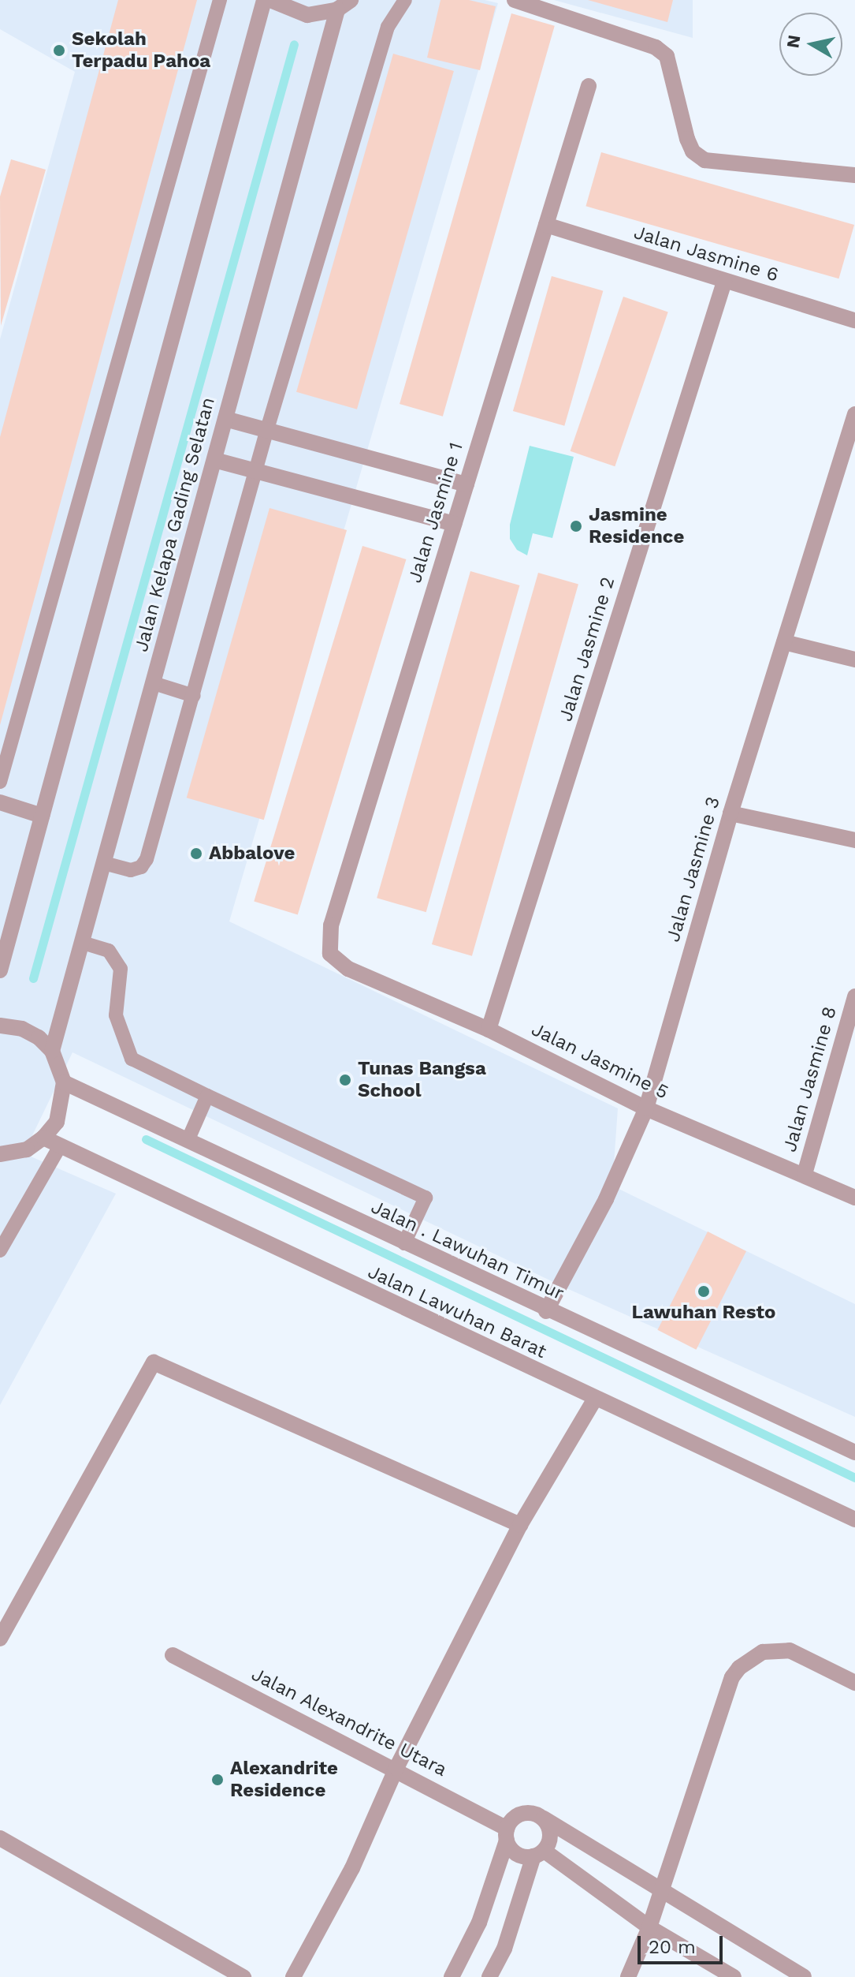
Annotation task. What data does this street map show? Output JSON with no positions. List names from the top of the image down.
{
  "streets": {
    "street": [
      "Jalan Jasmine 6",
      "Jalan Jasmine 1",
      "Jalan Kelapa Gading Selatan",
      "Jalan Jasmine 2",
      "Jalan Jasmine 3",
      "Jalan Jasmine 5",
      "Jalan Jasmine 8",
      "Jalan . Lawuhan Timur",
      "Jalan Lawuhan Barat",
      "Jalan Alexandrite Utara"
    ]
  },
  "crossings": [
    ["Jalan Jasmine 6", "Jalan Jasmine 1"],
    ["Jalan Jasmine 6", "Jalan Jasmine 2"],
    ["Jalan Jasmine 1", "Jalan Jasmine 5"],
    ["Jalan Jasmine 2", "Jalan Jasmine 5"],
    ["Jalan Jasmine 3", "Jalan Jasmine 5"],
    ["Jalan Jasmine 3", "Jalan . Lawuhan Timur"],
    ["Jalan Jasmine 5", "Jalan Jasmine 8"]
  ],
  "places": [
    "Sekolah Terpadu Pahoa",
    "Jasmine Residence",
    "Abbalove",
    "Tunas Bangsa School",
    "Lawuhan Resto",
    "Alexandrite Residence"
  ],
  "scale_bar": "20 m",
  "north": "left"
}
